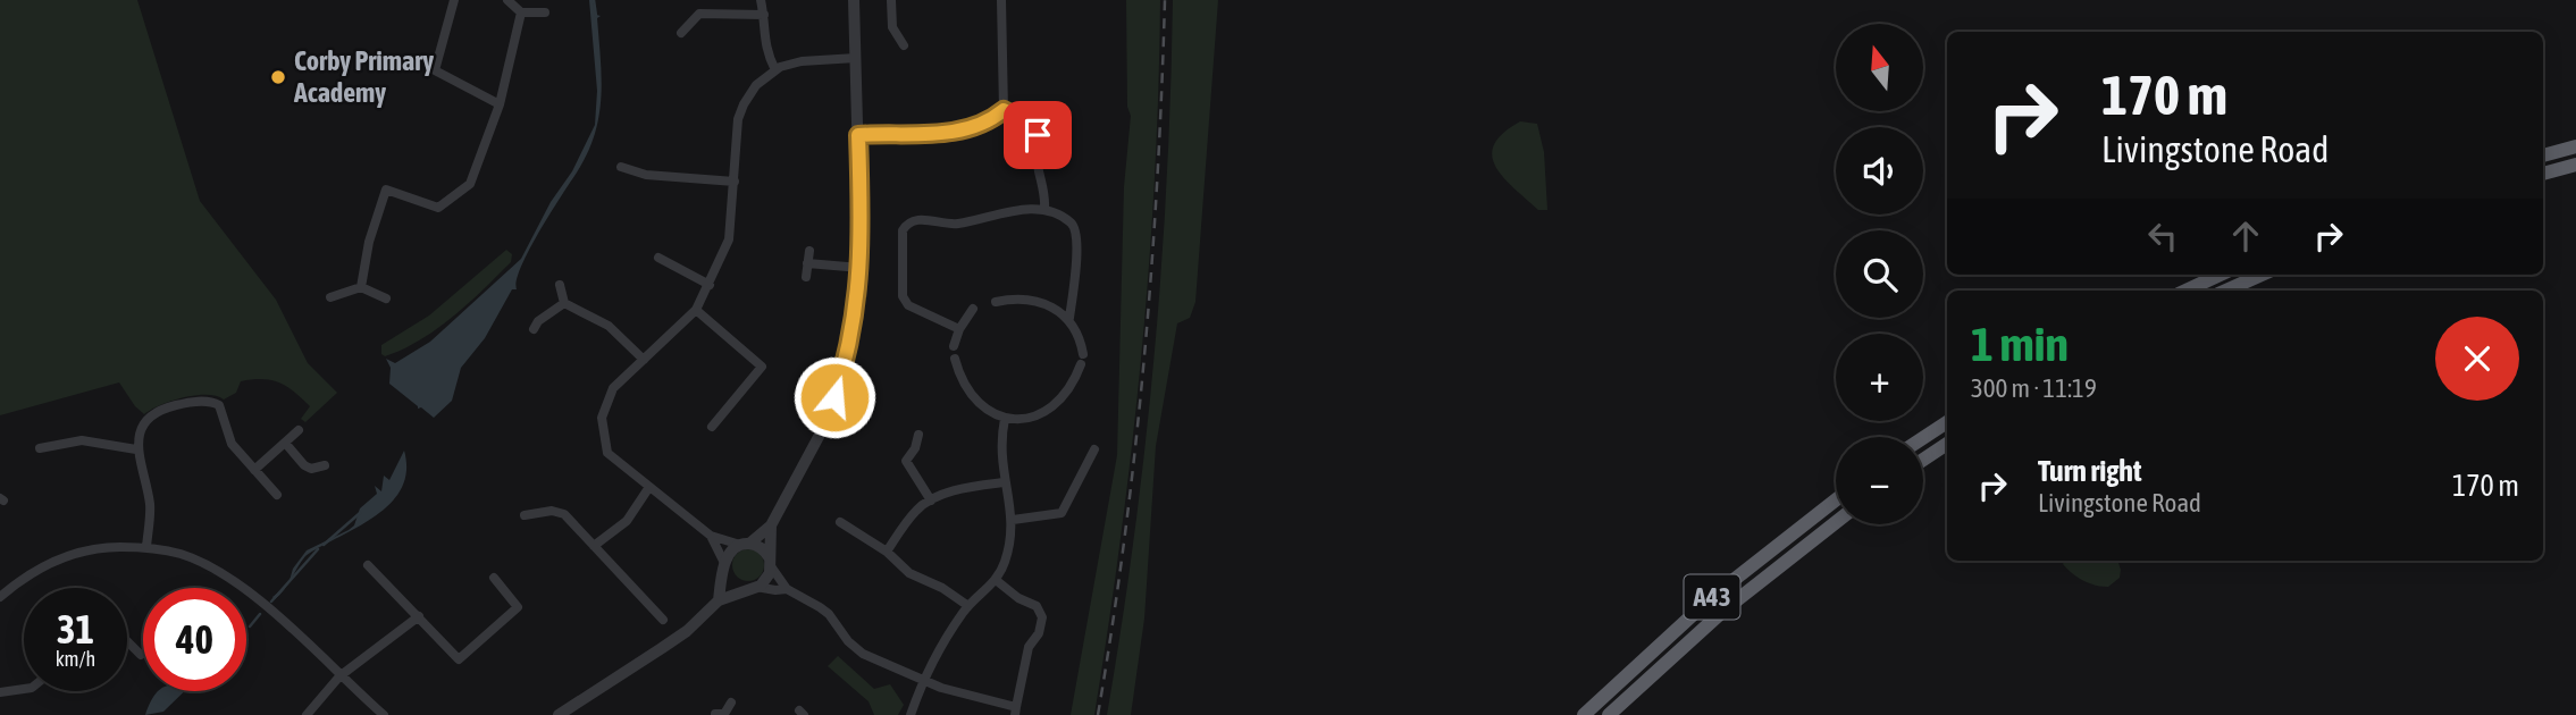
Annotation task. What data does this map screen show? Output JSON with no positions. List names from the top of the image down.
{
  "streets": {
    "highway": ["A43"]
  },
  "places": ["Corby Primary Academy"],
  "north": "top",
  "page": {
    "map_buttons": ["+", "−"],
    "turn": ["170 m", "Livingstone Road"],
    "heading": ["1 min", "300 m · 11:19"],
    "list": [
      {
        "name": "Turn right",
        "note": "Livingstone Road",
        "value": "170 m"
      }
    ],
    "speed": "31 km/h",
    "limit": "40"
  }
}
